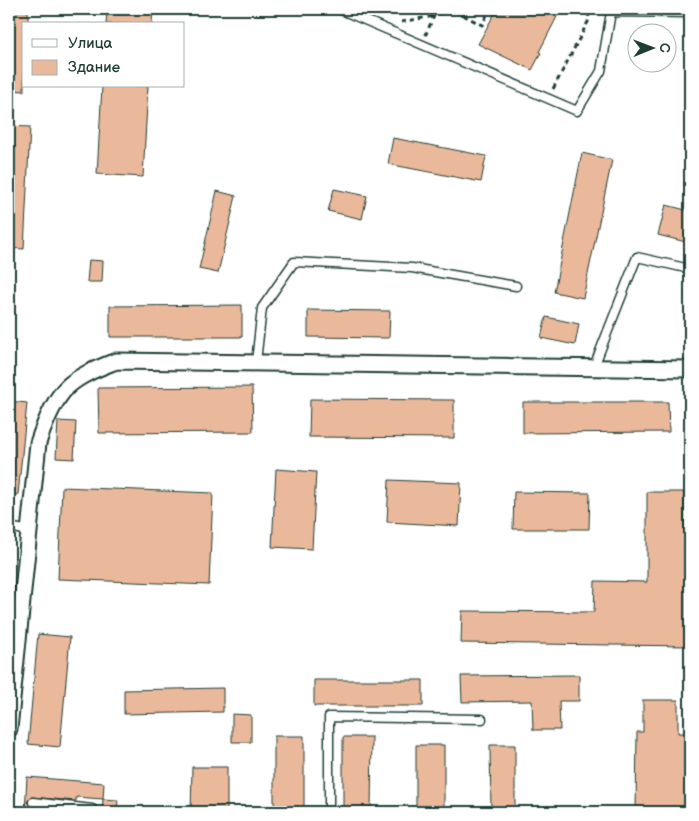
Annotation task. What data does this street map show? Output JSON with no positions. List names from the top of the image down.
{
  "legend": ["Улица", "Здание"],
  "north": "right"
}
